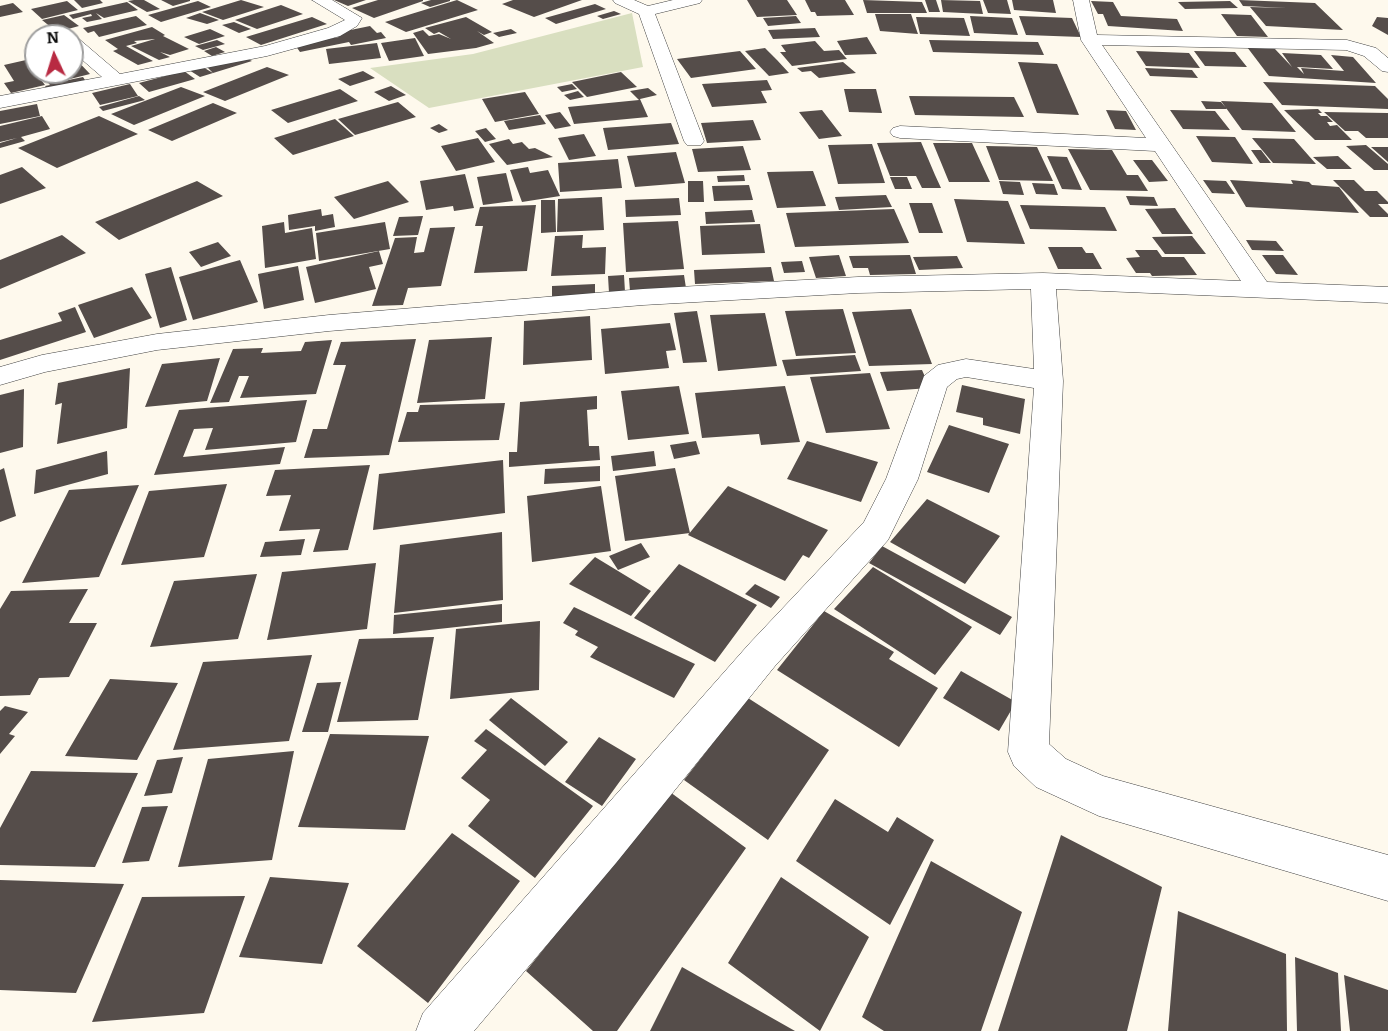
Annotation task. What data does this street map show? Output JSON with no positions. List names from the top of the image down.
{
  "north": "top"
}
